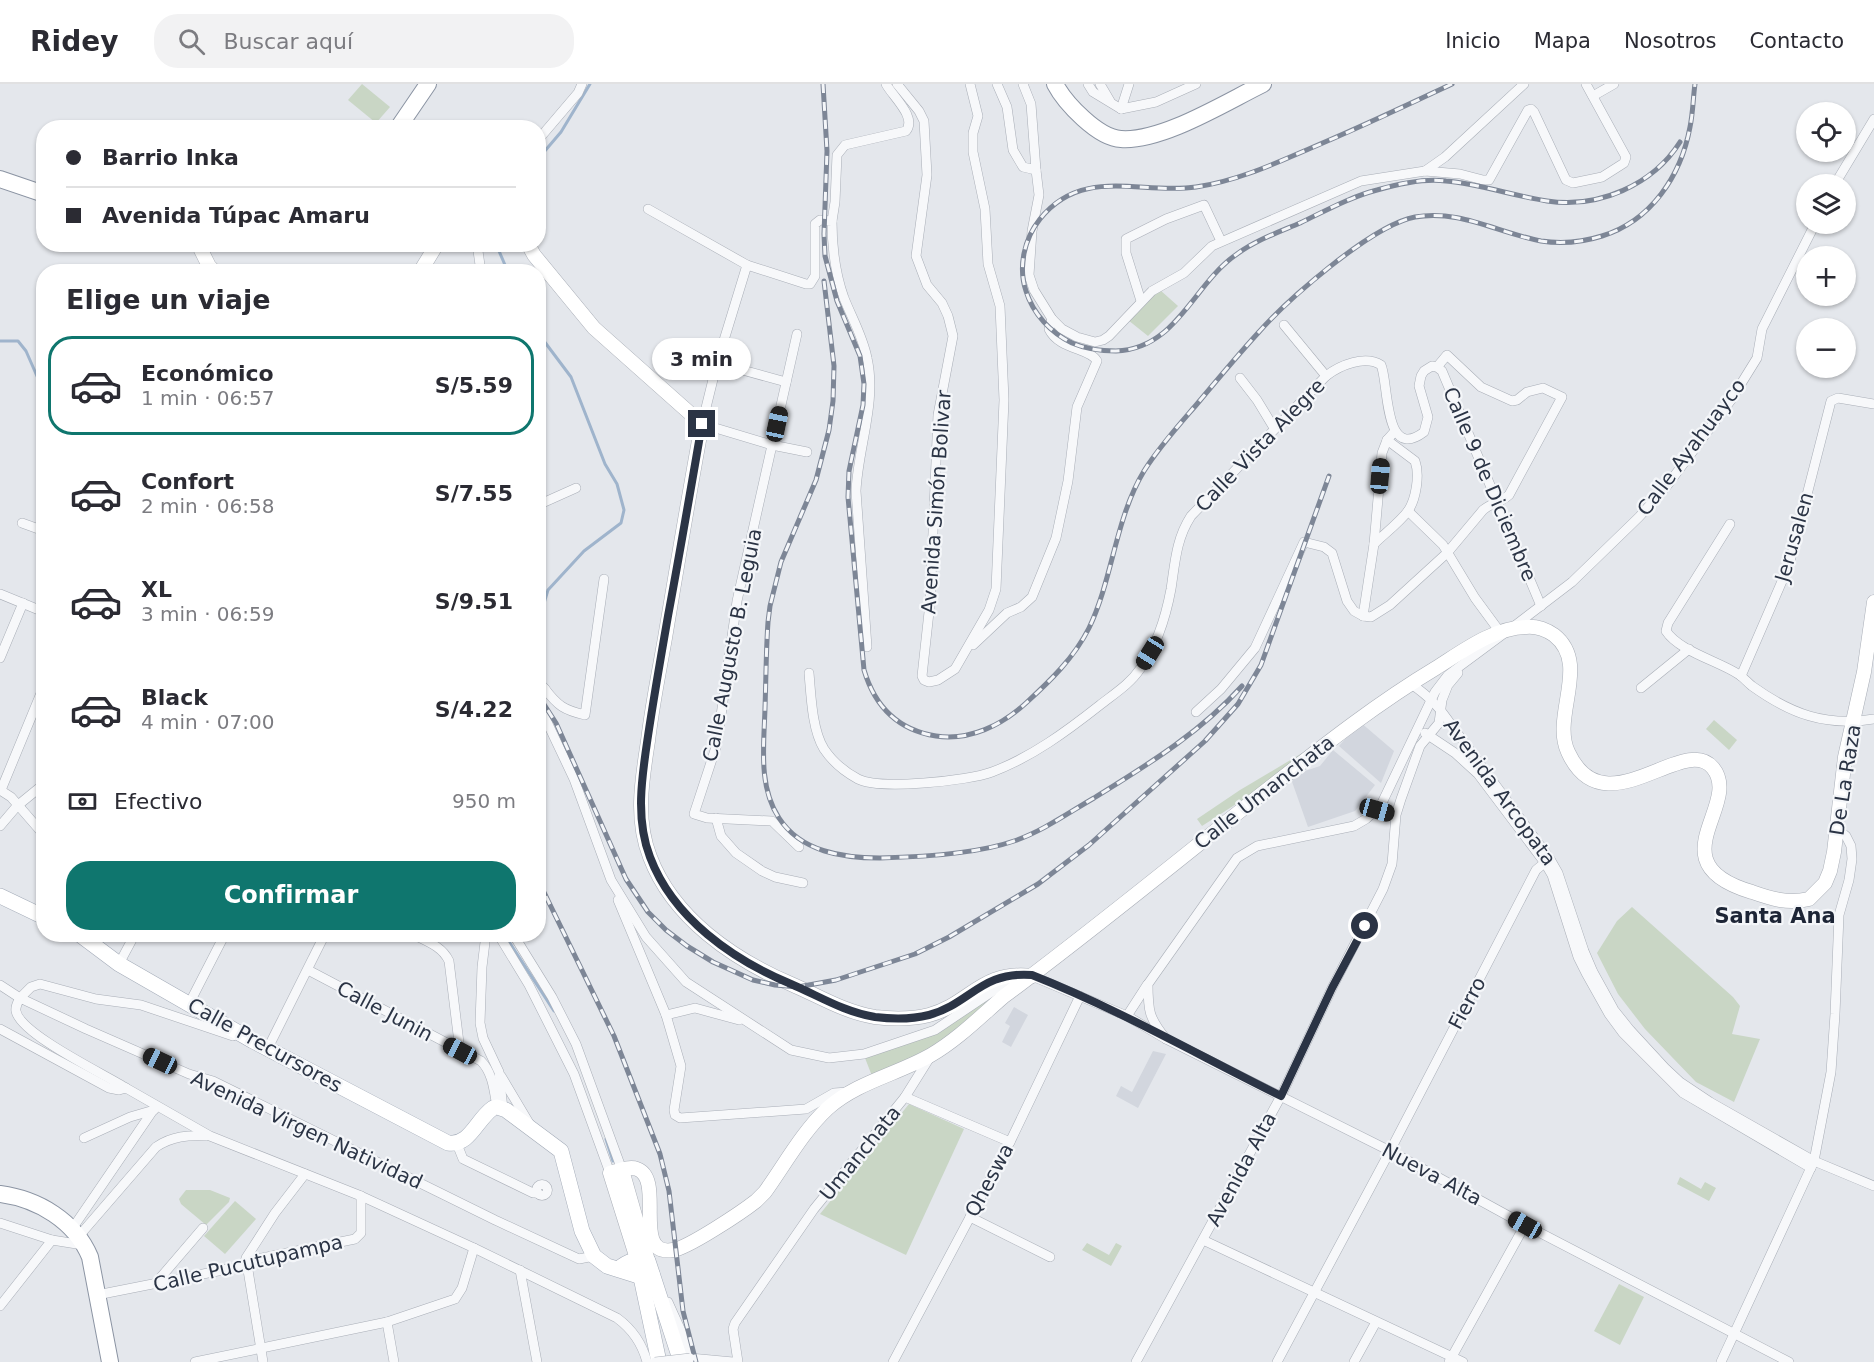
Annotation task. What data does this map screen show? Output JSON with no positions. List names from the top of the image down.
{
  "streets": {
    "main road": [
      "De La Raza",
      "Calle Umanchata",
      "Calle Precursores",
      "Umanchata"
    ],
    "street": [
      "Calle Vista Alegre",
      "Calle Ayahuayco",
      "Calle 9 de Diciembre",
      "Avenida Simón Bolivar",
      "Jerusalen",
      "Calle Augusto B. Leguia",
      "Avenida Arcopata",
      "Fierro",
      "Calle Junin",
      "Avenida Virgen Natividad",
      "Avenida Alta",
      "Nueva Alta",
      "Qheswa",
      "Calle Pucutupampa"
    ]
  },
  "crossings": [
    ["Calle Vista Alegre", "Calle 9 de Diciembre"],
    ["Calle Ayahuayco", "Calle 9 de Diciembre"],
    ["Calle Ayahuayco", "De La Raza"],
    ["Calle Ayahuayco", "Calle Umanchata"],
    ["Calle Ayahuayco", "Avenida Alta"],
    ["De La Raza", "Calle Umanchata"],
    ["Calle Umanchata", "Avenida Arcopata"],
    ["Calle Umanchata", "Umanchata"],
    ["Calle Umanchata", "Nueva Alta"],
    ["Avenida Arcopata", "Fierro"],
    ["Avenida Arcopata", "Avenida Alta"],
    ["Fierro", "Nueva Alta"],
    ["Umanchata", "Nueva Alta"],
    ["Avenida Alta", "Nueva Alta"],
    ["Nueva Alta", "Qheswa"]
  ],
  "districts": ["Santa Ana"],
  "page": {
    "header": "Ridey",
    "search": "Buscar aquí",
    "nav": [
      "Inicio",
      "Mapa",
      "Nosotros",
      "Contacto"
    ],
    "map_buttons": ["+", "−"],
    "banner": ["Barrio Inka", "Avenida Túpac Amaru"],
    "heading": "Elige un viaje",
    "list": [
      {
        "name": "Económico",
        "note": "1 min · 06:57",
        "value": "S/5.59"
      },
      {
        "name": "Confort",
        "note": "2 min · 06:58",
        "value": "S/7.55"
      },
      {
        "name": "XL",
        "note": "3 min · 06:59",
        "value": "S/9.51"
      },
      {
        "name": "Black",
        "note": "4 min · 07:00",
        "value": "S/4.22"
      }
    ],
    "bubble": "3 min",
    "pay": ["Efectivo", "950 m"],
    "buttons": "Confirmar"
  }
}
